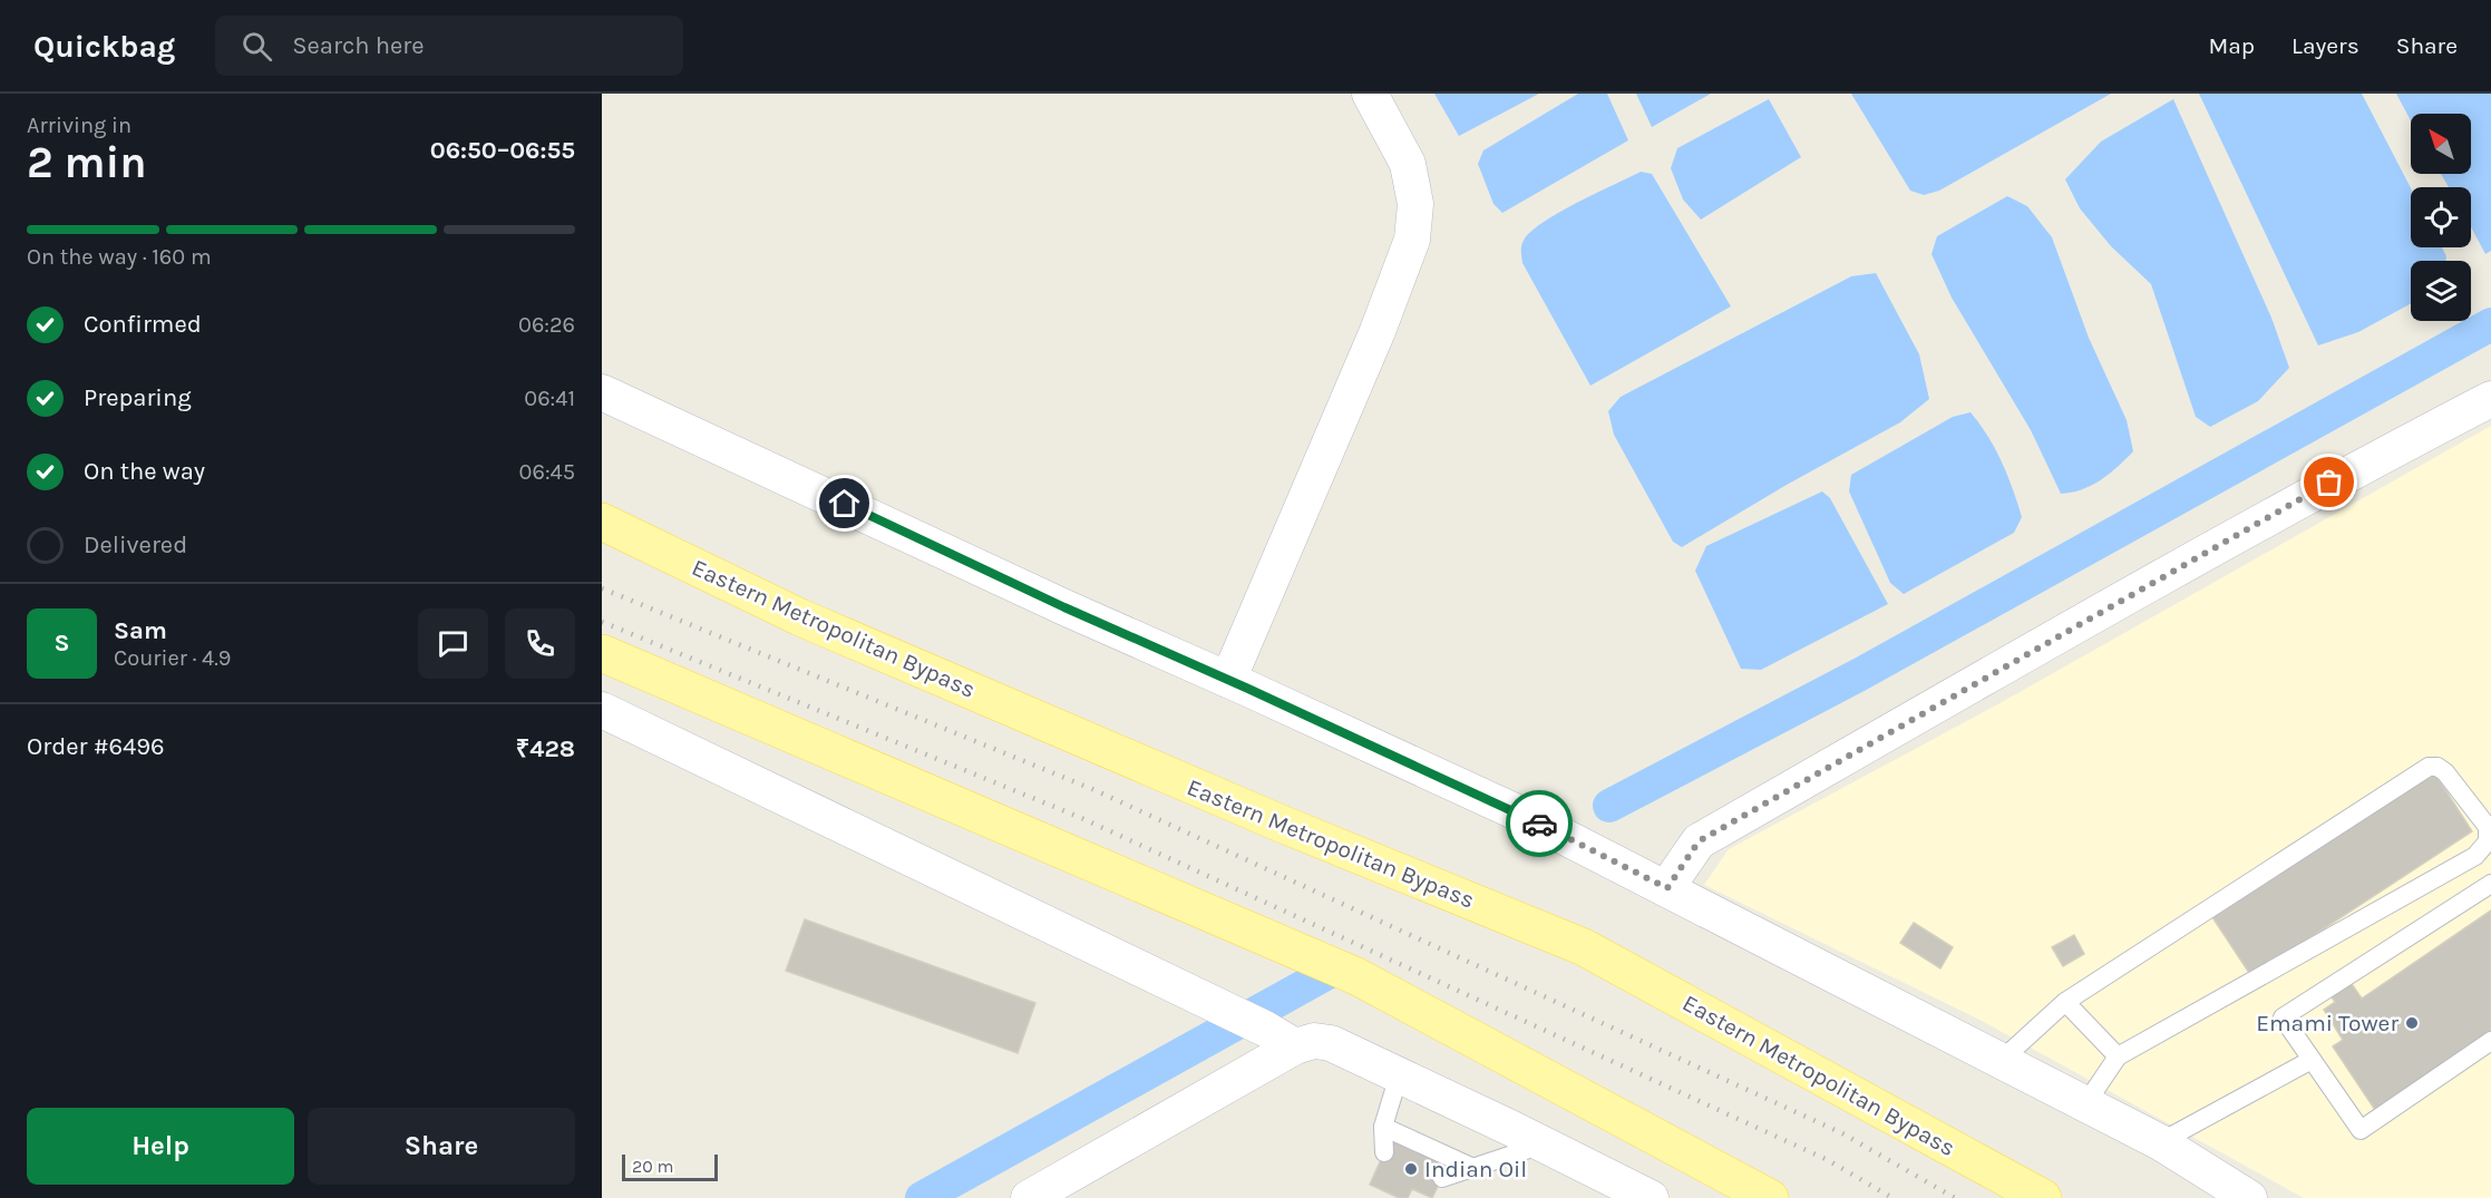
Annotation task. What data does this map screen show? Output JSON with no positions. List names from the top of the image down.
{
  "streets": {
    "main road": ["Eastern Metropolitan Bypass"]
  },
  "places": ["Emami Tower", "Indian Oil"],
  "scale_bar": "20 m",
  "north": "top left",
  "page": {
    "header": "Quickbag",
    "search": "Search here",
    "nav": ["Map", "Layers", "Share"],
    "heading": ["2 min", "Arriving in", "06:50–06:55"],
    "panel": [
      "Sam",
      "Courier · 4.9",
      "Order #6496",
      "₹428"
    ],
    "bar": "On the way · 160 m",
    "list": [
      ["Confirmed", "06:26"],
      ["Preparing", "06:41"],
      ["On the way", "06:45"],
      "Delivered"
    ],
    "round": "S",
    "buttons": ["Help", "Share"],
    "scale": "20 m"
  }
}
